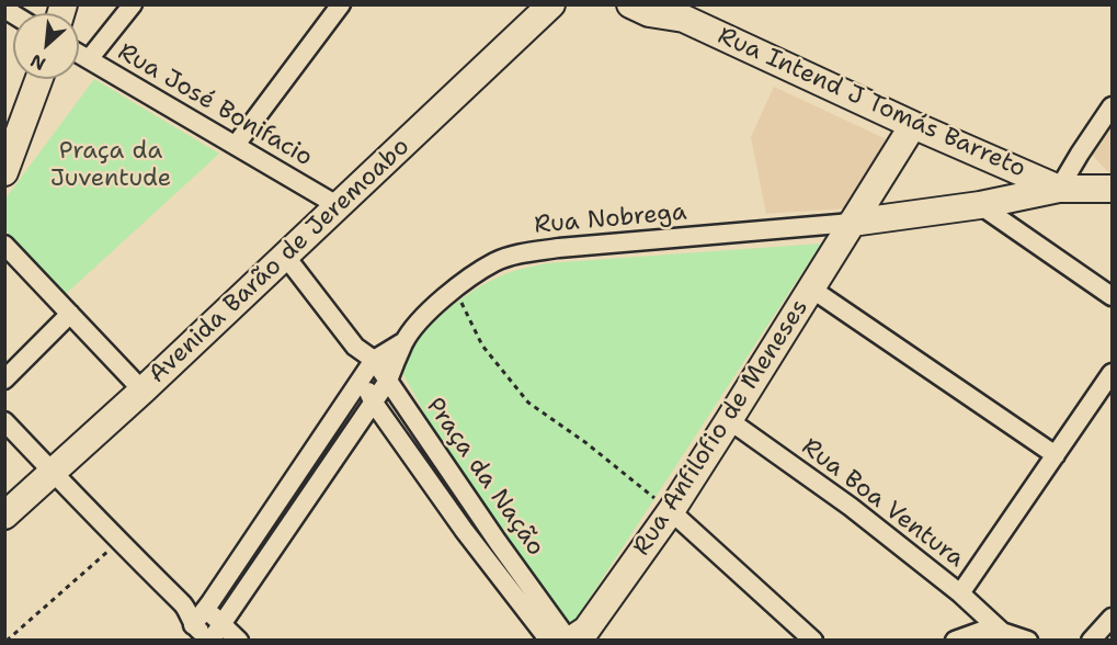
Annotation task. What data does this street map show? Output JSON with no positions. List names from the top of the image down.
{
  "streets": {
    "main road": ["Rua Intend J Tomás Barreto", "Avenida Barão de Jeremoabo", "Rua Anfilofio de Meneses"],
    "street": [
      "Rua José Bonifacio",
      "Rua Nobrega",
      "Praça da Nação",
      "Rua Boa Ventura"
    ]
  },
  "crossings": [
    ["Rua Intend J Tomás Barreto", "Rua Anfilofio de Meneses"],
    ["Rua José Bonifacio", "Avenida Barão de Jeremoabo"],
    ["Rua Nobrega", "Rua Anfilofio de Meneses"],
    ["Rua Nobrega", "Praça da Nação"],
    ["Avenida Barão de Jeremoabo", "Praça da Nação"],
    ["Rua Anfilofio de Meneses", "Praça da Nação"],
    ["Rua Anfilofio de Meneses", "Rua Boa Ventura"]
  ],
  "parks": ["Praça da Juventude"],
  "north": "bottom left"
}
